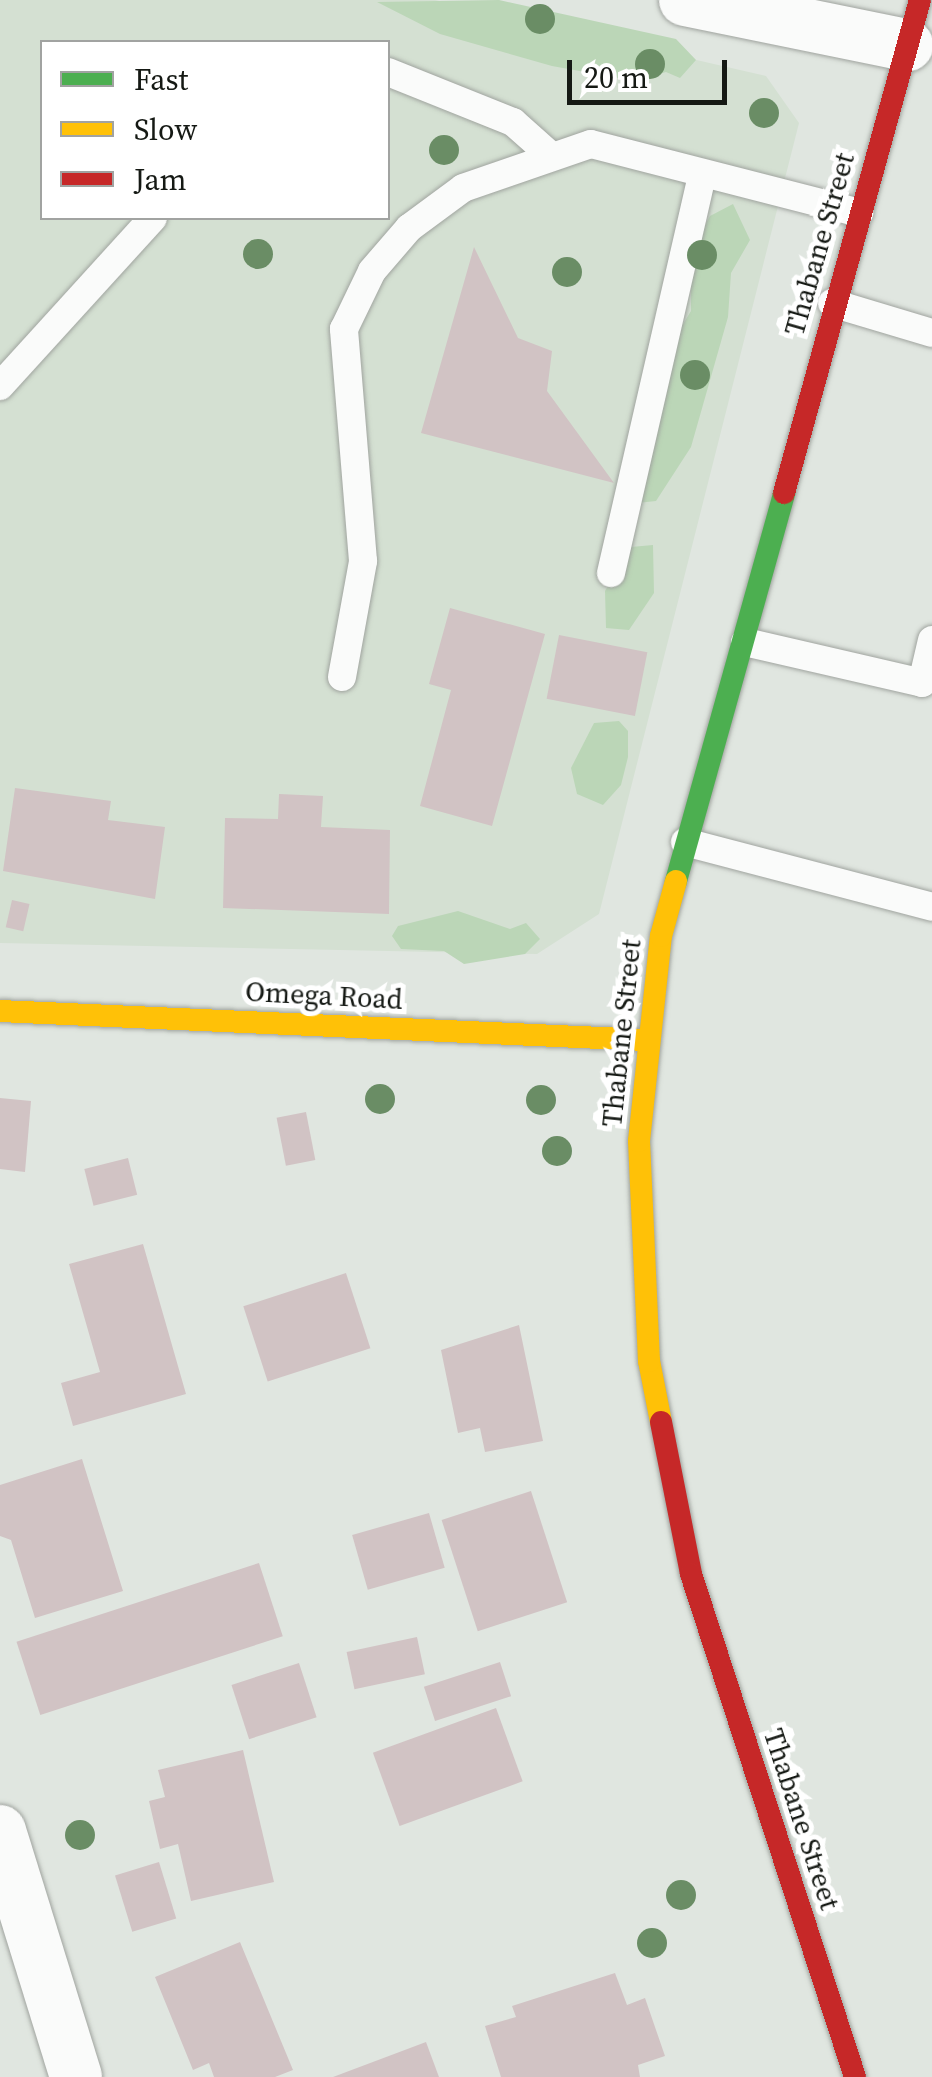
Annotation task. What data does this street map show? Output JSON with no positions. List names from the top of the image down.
{
  "streets": {
    "street": ["Thabane Street", "Omega Road"]
  },
  "crossings": [
    ["Thabane Street", "Omega Road"]
  ],
  "legend": ["Fast", "Slow", "Jam"],
  "scale_bar": "20 m"
}
